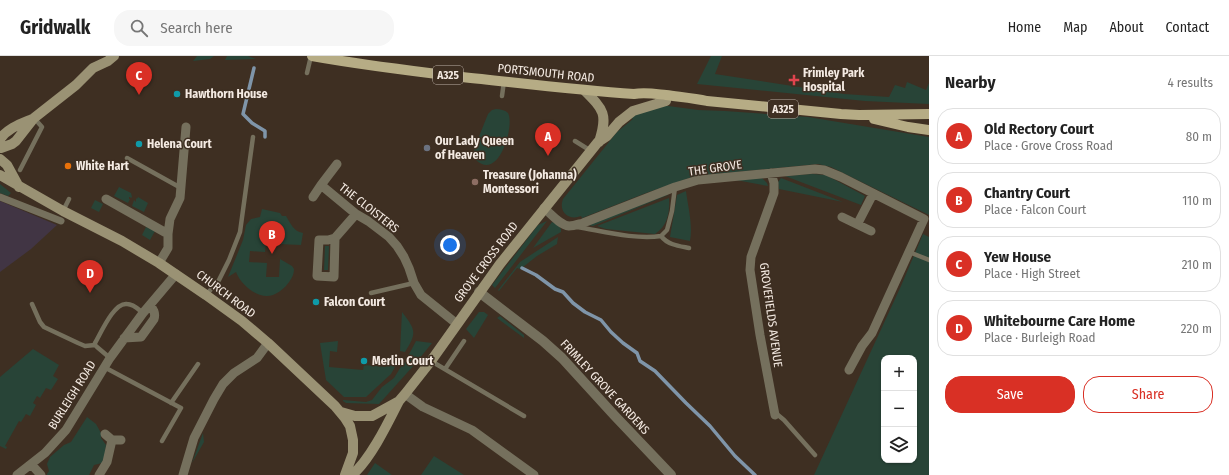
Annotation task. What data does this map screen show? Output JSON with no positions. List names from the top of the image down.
{
  "streets": {
    "main road": [
      "PORTSMOUTH ROAD",
      "A325",
      "GROVE CROSS ROAD",
      "CHURCH ROAD"
    ],
    "street": [
      "THE GROVE",
      "THE CLOISTERS",
      "GROVEFIELDS AVENUE",
      "FRIMLEY GROVE GARDENS",
      "BURLEIGH ROAD"
    ]
  },
  "crossings": [
    ["PORTSMOUTH ROAD", "GROVE CROSS ROAD"],
    ["THE GROVE", "GROVEFIELDS AVENUE"],
    ["THE CLOISTERS", "GROVE CROSS ROAD"],
    ["GROVE CROSS ROAD", "CHURCH ROAD"],
    ["GROVE CROSS ROAD", "FRIMLEY GROVE GARDENS"],
    ["CHURCH ROAD", "BURLEIGH ROAD"]
  ],
  "places": {
    "health": ["Frimley Park Hospital"],
    "other": [
      "Hawthorn House",
      "Helena Court",
      "Our Lady Queen of Heaven",
      "White Hart",
      "Treasure (Johanna) Montessori",
      "Falcon Court",
      "Merlin Court"
    ]
  },
  "page": {
    "header": "Gridwalk",
    "search": "Search here",
    "nav": [
      "Home",
      "Map",
      "About",
      "Contact"
    ],
    "heading": ["Nearby", "4 results"],
    "pins": [
      "C",
      "A",
      "B",
      "D"
    ],
    "list": [
      {
        "mark": "A",
        "name": "Old Rectory Court",
        "note": "Place · Grove Cross Road",
        "value": "80 m"
      },
      {
        "mark": "B",
        "name": "Chantry Court",
        "note": "Place · Falcon Court",
        "value": "110 m"
      },
      {
        "mark": "C",
        "name": "Yew House",
        "note": "Place · High Street",
        "value": "210 m"
      },
      {
        "mark": "D",
        "name": "Whitebourne Care Home",
        "note": "Place · Burleigh Road",
        "value": "220 m"
      }
    ],
    "map_buttons": ["+", "−"],
    "buttons": ["Save", "Share"]
  }
}
